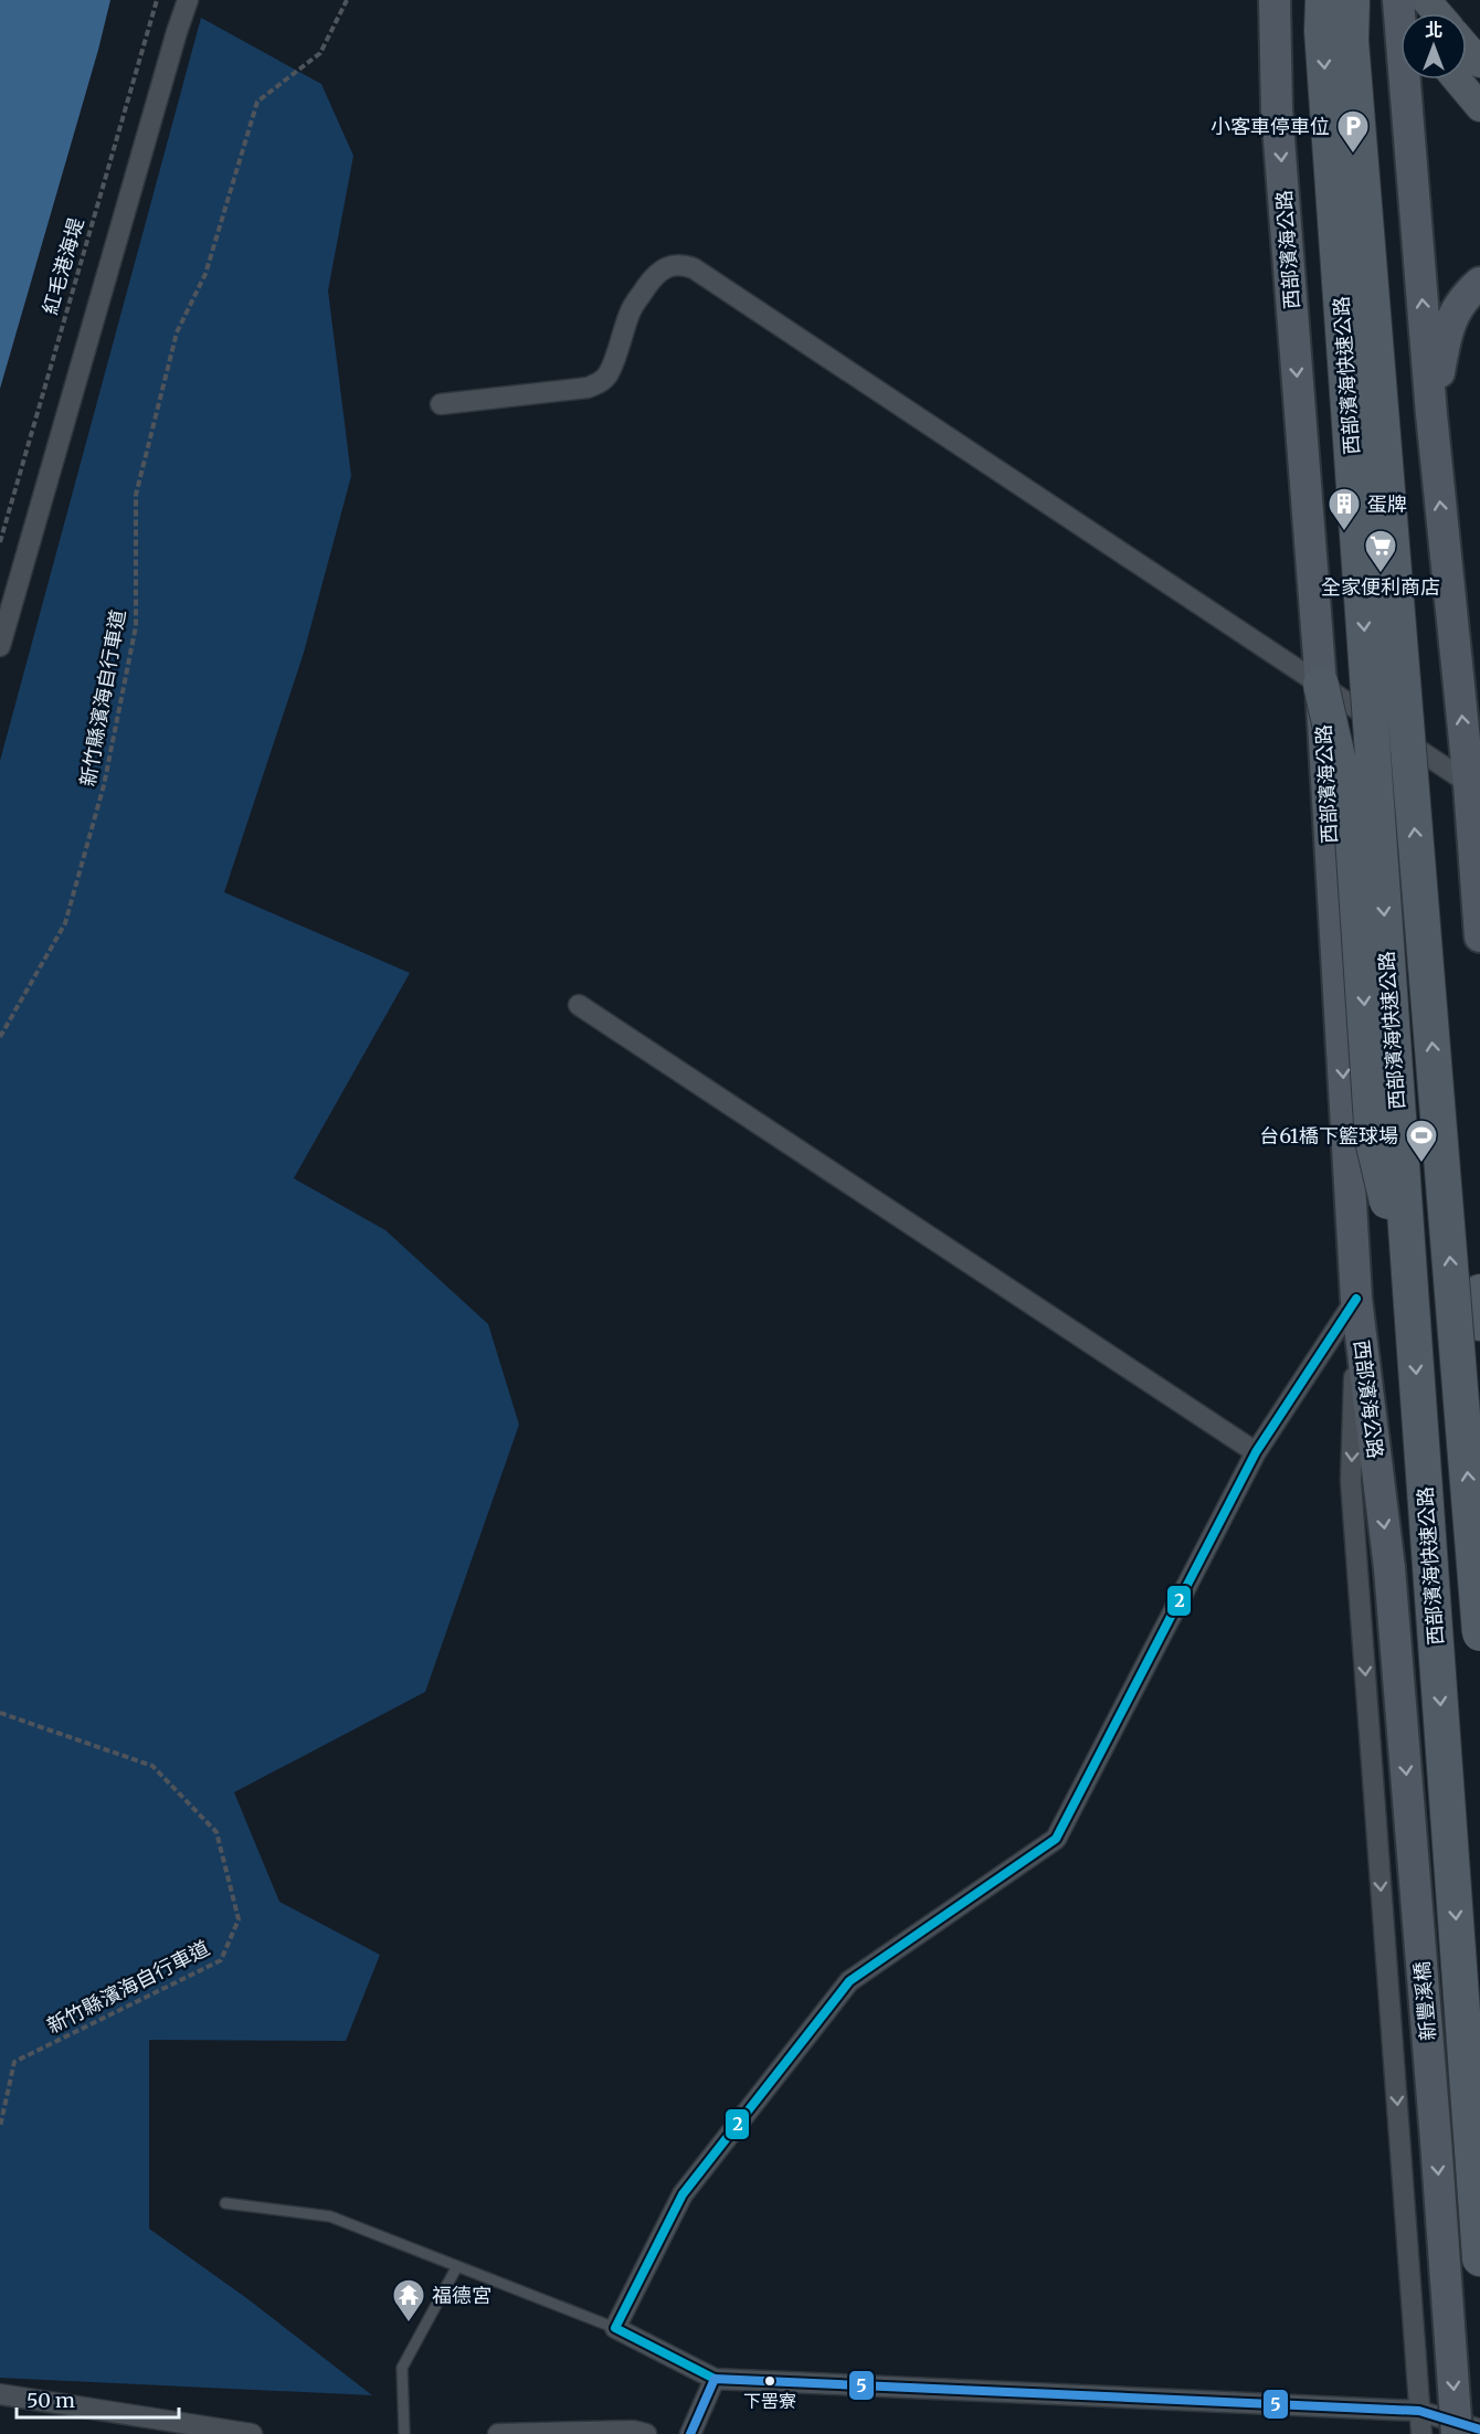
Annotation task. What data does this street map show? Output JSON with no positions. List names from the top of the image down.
{
  "streets": {
    "highway": ["西部濱海快速公路"],
    "main road": ["西部濱海公路", "新豐溪橋"],
    "path": ["紅毛港海堤", "新竹縣濱海自行車道"]
  },
  "crossings": [
    ["西部濱海公路", "新豐溪橋"]
  ],
  "one_way": ["新豐溪橋"],
  "places": {
    "parking": ["小客車停車位"],
    "building": ["蛋牌"],
    "supermarket": ["全家便利商店"],
    "sports": ["台61橋下籃球場"],
    "temple": ["福德宮"],
    "other": ["下罟寮"]
  },
  "lines": ["transit line 2", "transit line 5"],
  "scale_bar": "50 m",
  "north": "top"
}
